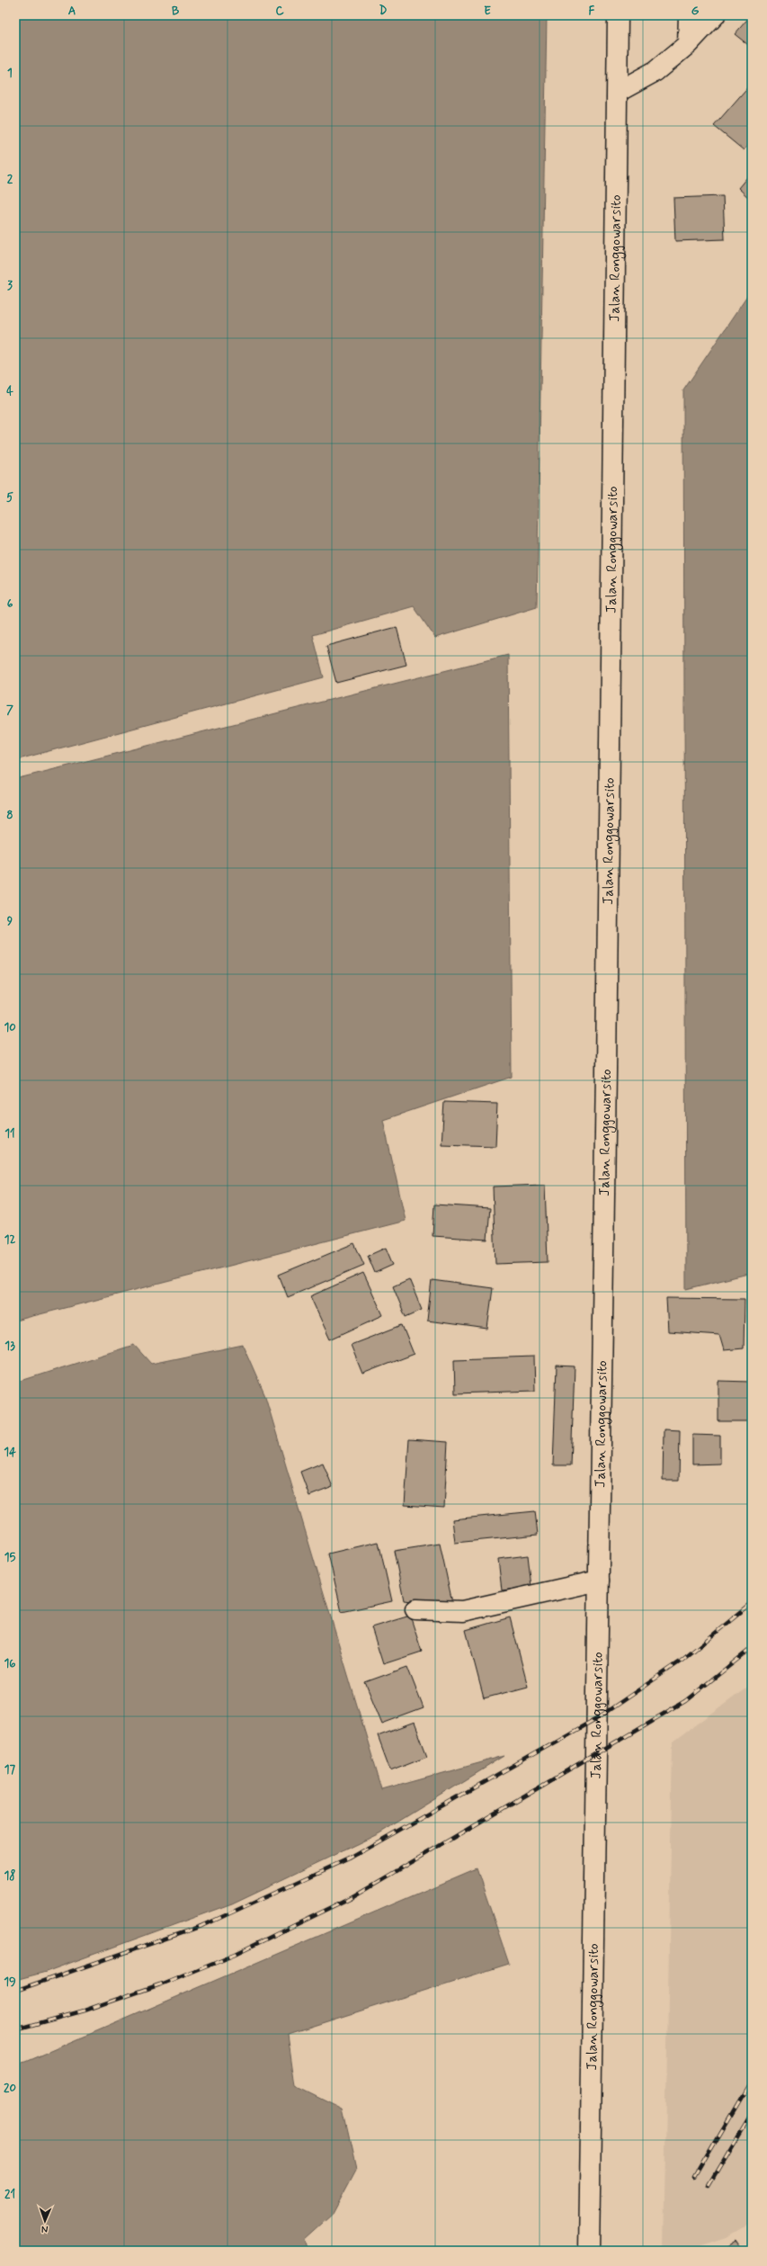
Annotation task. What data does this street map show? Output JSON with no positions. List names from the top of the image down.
{
  "streets": {
    "main road": ["Jalan Ronggowarsito"]
  },
  "north": "bottom",
  "grid": {
    "columns": [
      "A",
      "B",
      "C",
      "D",
      "E",
      "F",
      "G"
    ],
    "rows": [
      "1",
      "2",
      "3",
      "4",
      "5",
      "6",
      "7",
      "8",
      "9",
      "10",
      "11",
      "12",
      "13",
      "14",
      "15",
      "16",
      "17",
      "18",
      "19",
      "20",
      "21"
    ]
  }
}
